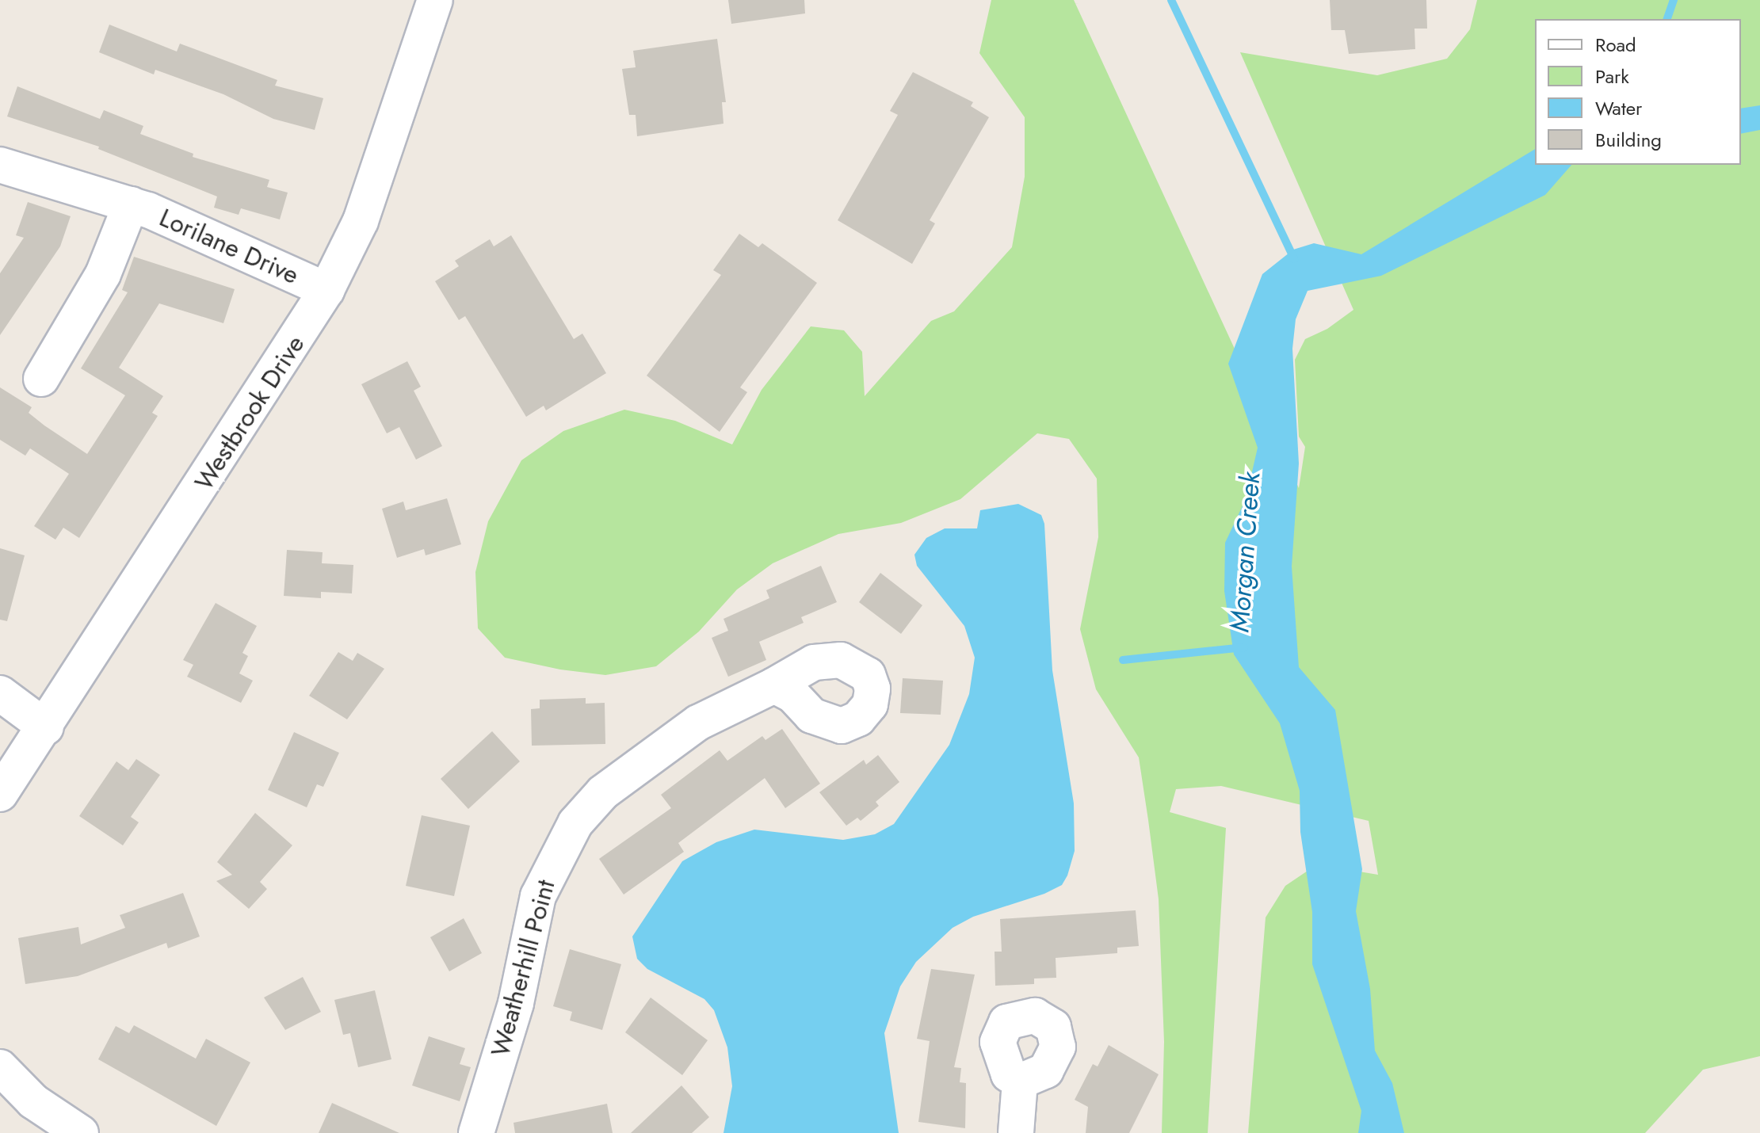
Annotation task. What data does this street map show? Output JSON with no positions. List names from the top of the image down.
{
  "streets": {
    "street": ["Lorilane Drive", "Westbrook Drive", "Weatherhill Point"]
  },
  "crossings": [
    ["Lorilane Drive", "Westbrook Drive"]
  ],
  "water": ["Morgan Creek"],
  "legend": [
    "Road",
    "Park",
    "Water",
    "Building"
  ]
}
